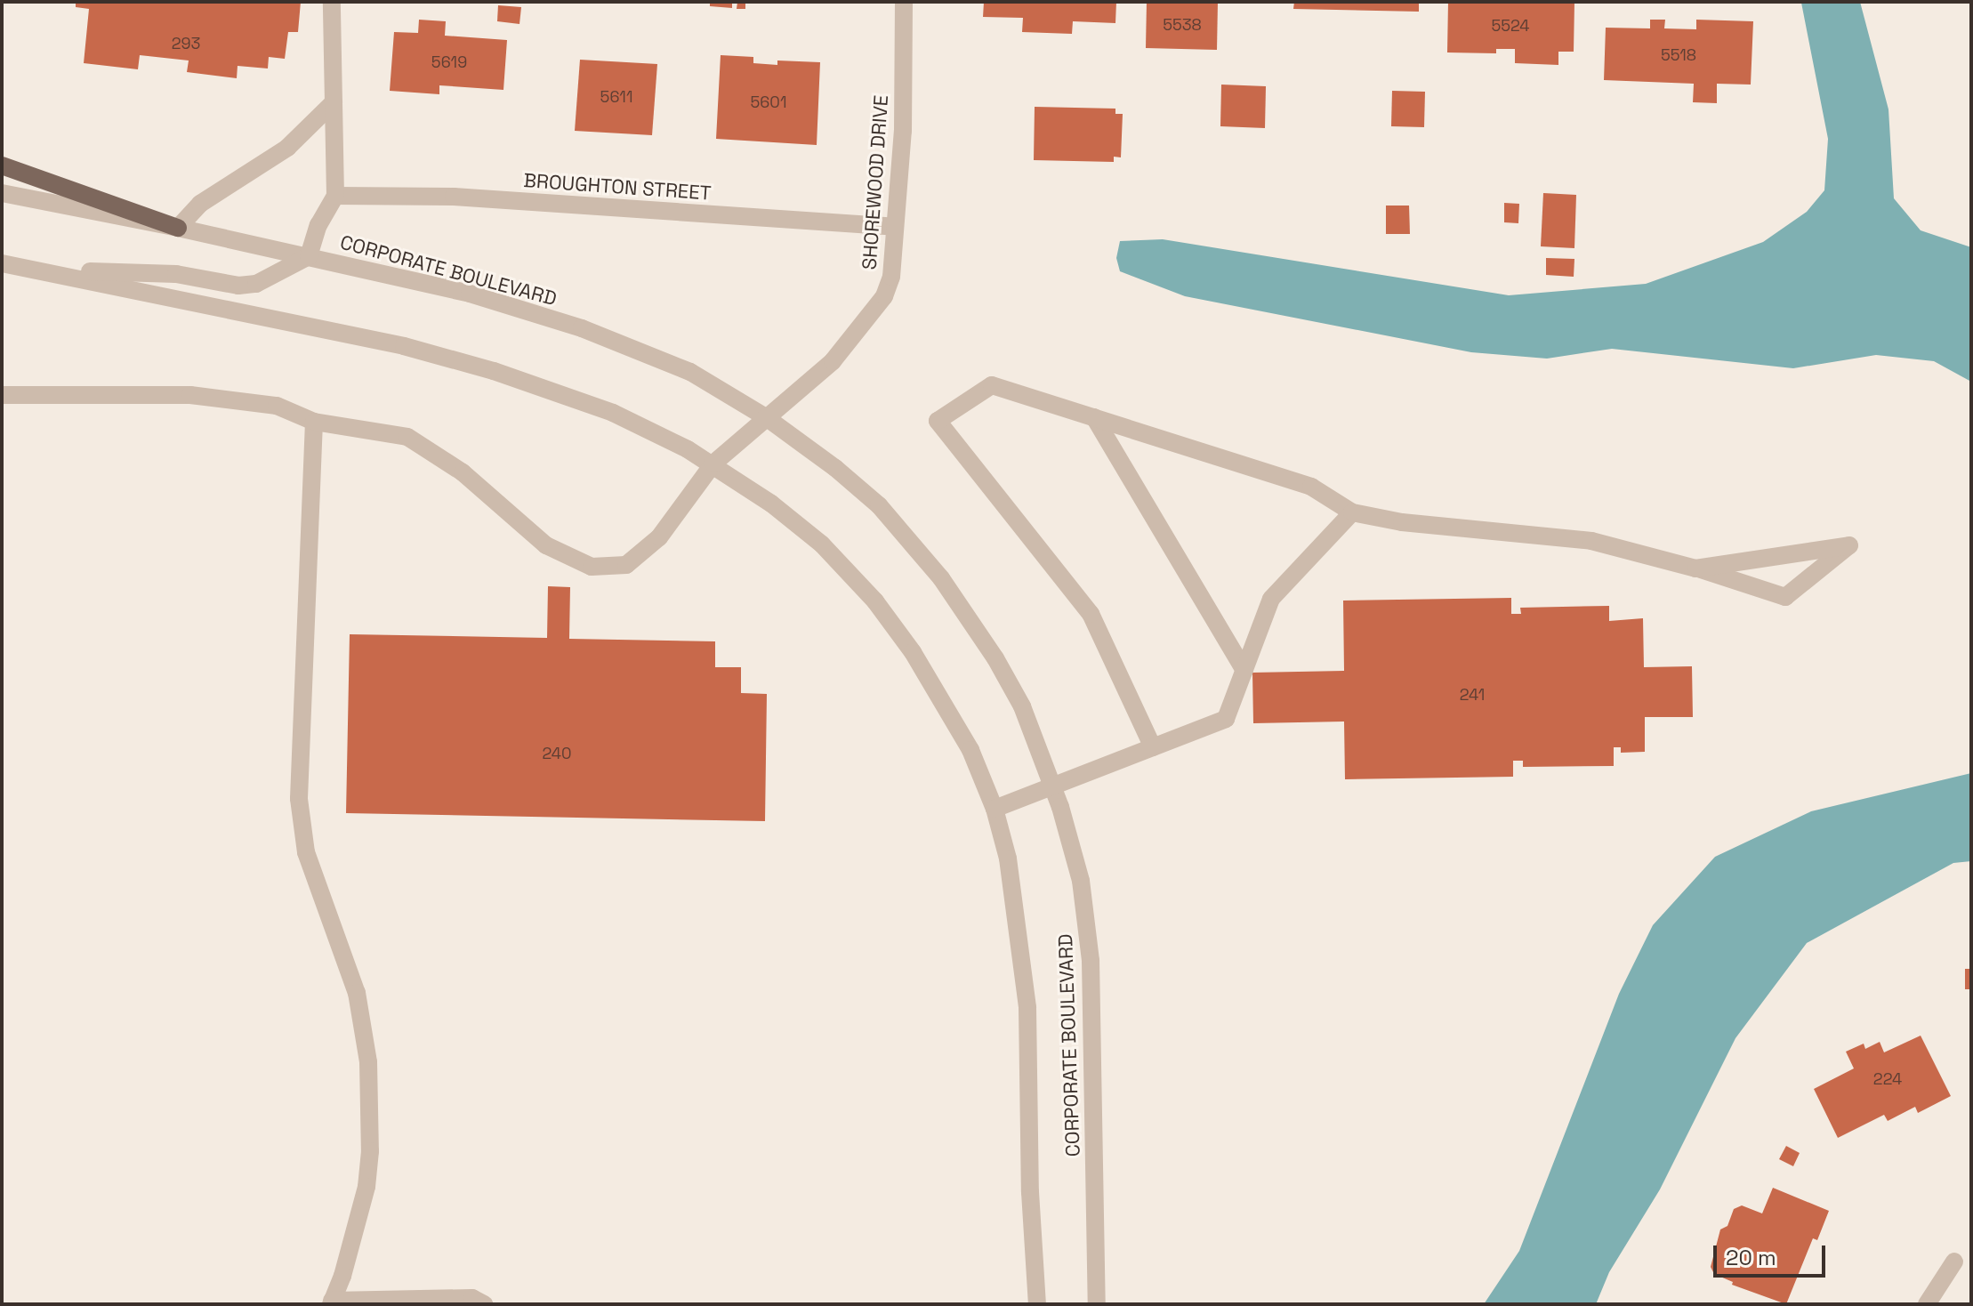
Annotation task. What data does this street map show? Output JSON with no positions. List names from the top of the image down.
{
  "streets": {
    "street": ["SHOREWOOD DRIVE", "BROUGHTON STREET", "CORPORATE BOULEVARD"]
  },
  "crossings": [
    ["SHOREWOOD DRIVE", "BROUGHTON STREET"],
    ["SHOREWOOD DRIVE", "CORPORATE BOULEVARD"]
  ],
  "house_numbers": [
    "5538",
    "5524",
    "293",
    "5518",
    "5619",
    "5611",
    "5601",
    "241",
    "240",
    "224"
  ],
  "scale_bar": "20 m"
}
